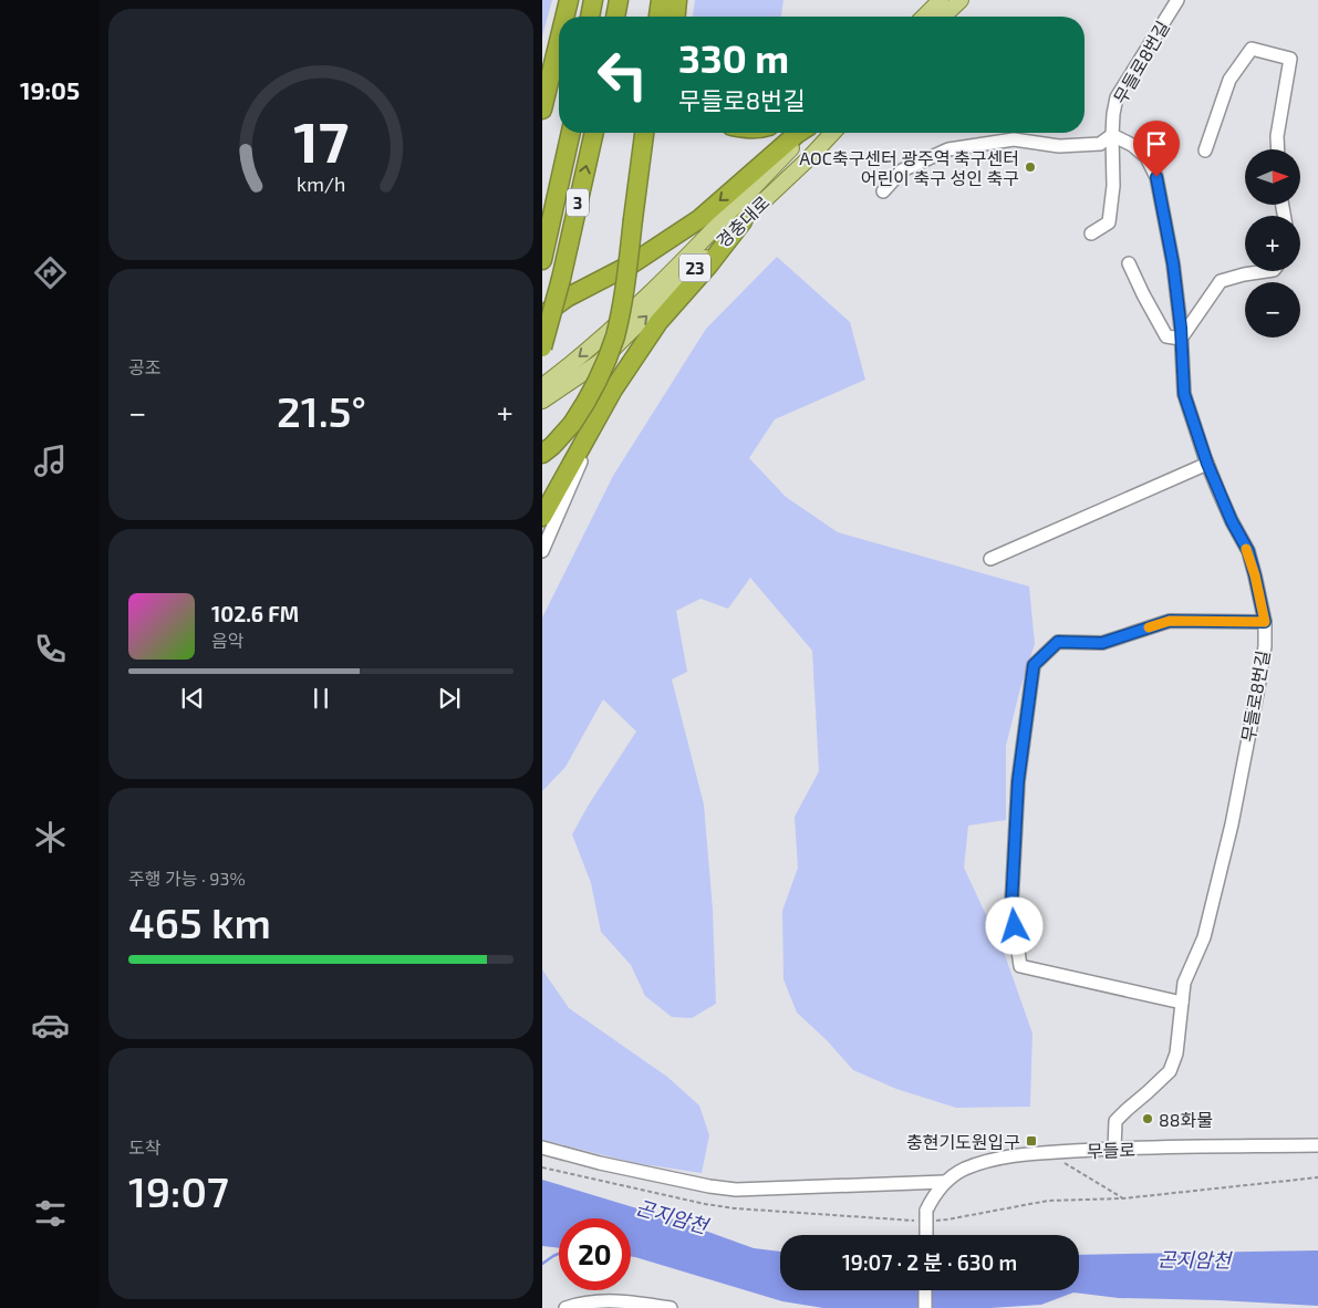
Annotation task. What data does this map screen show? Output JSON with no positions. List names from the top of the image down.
{
  "streets": {
    "highway": ["3"],
    "main road": ["경충대로", "23"],
    "street": ["무들로8번길", "무들로"]
  },
  "crossings": [
    ["무들로8번길", "무들로"]
  ],
  "water": ["곤지암천"],
  "places": {
    "other": ["AOC축구센터 광주역 축구센터 어린이 축구 성인 축구", "88화물"],
    "transit": ["충현기도원입구"]
  },
  "north": "right",
  "page": {
    "tabs": "19:05",
    "turn": ["330 m", "무들로8번길"],
    "map_buttons": ["+", "−"],
    "tile": [
      "공조",
      ["주행 가능 · 93%", "465 km"],
      ["도착", "19:07"]
    ],
    "heat": ["−", "21.5°", "+"],
    "song": ["102.6 FM", "음악"],
    "limit": "20",
    "trip": "19:07 · 2 분 · 630 m",
    "gauge": ["17", "km/h"]
  }
}
